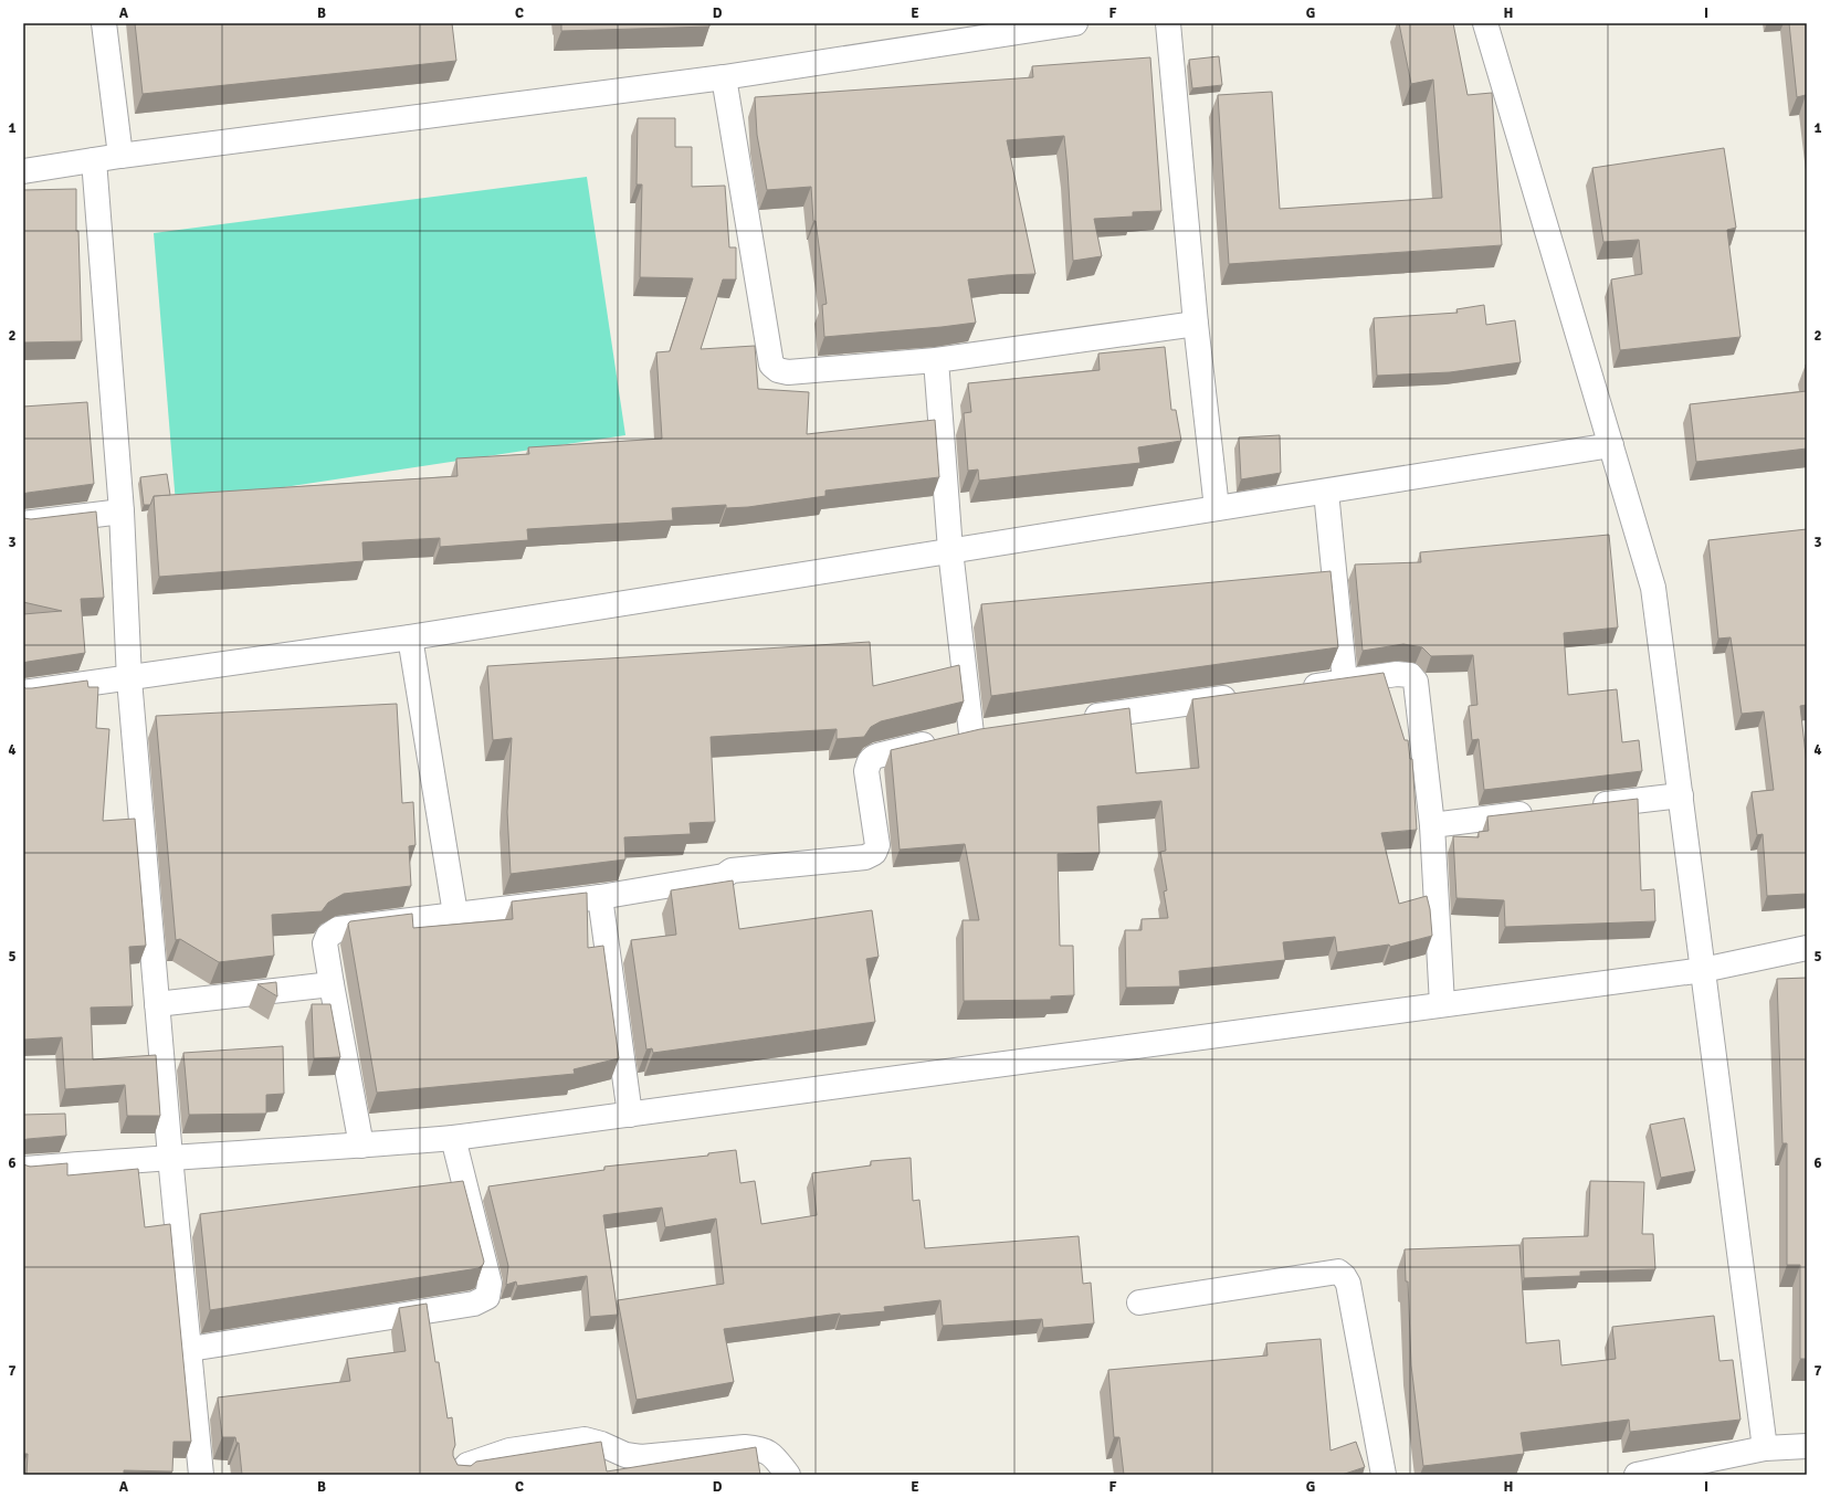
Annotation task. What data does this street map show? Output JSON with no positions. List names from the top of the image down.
{
  "grid": {
    "columns": [
      "A",
      "B",
      "C",
      "D",
      "E",
      "F",
      "G",
      "H",
      "I"
    ],
    "rows": [
      "1",
      "2",
      "3",
      "4",
      "5",
      "6",
      "7"
    ]
  }
}
